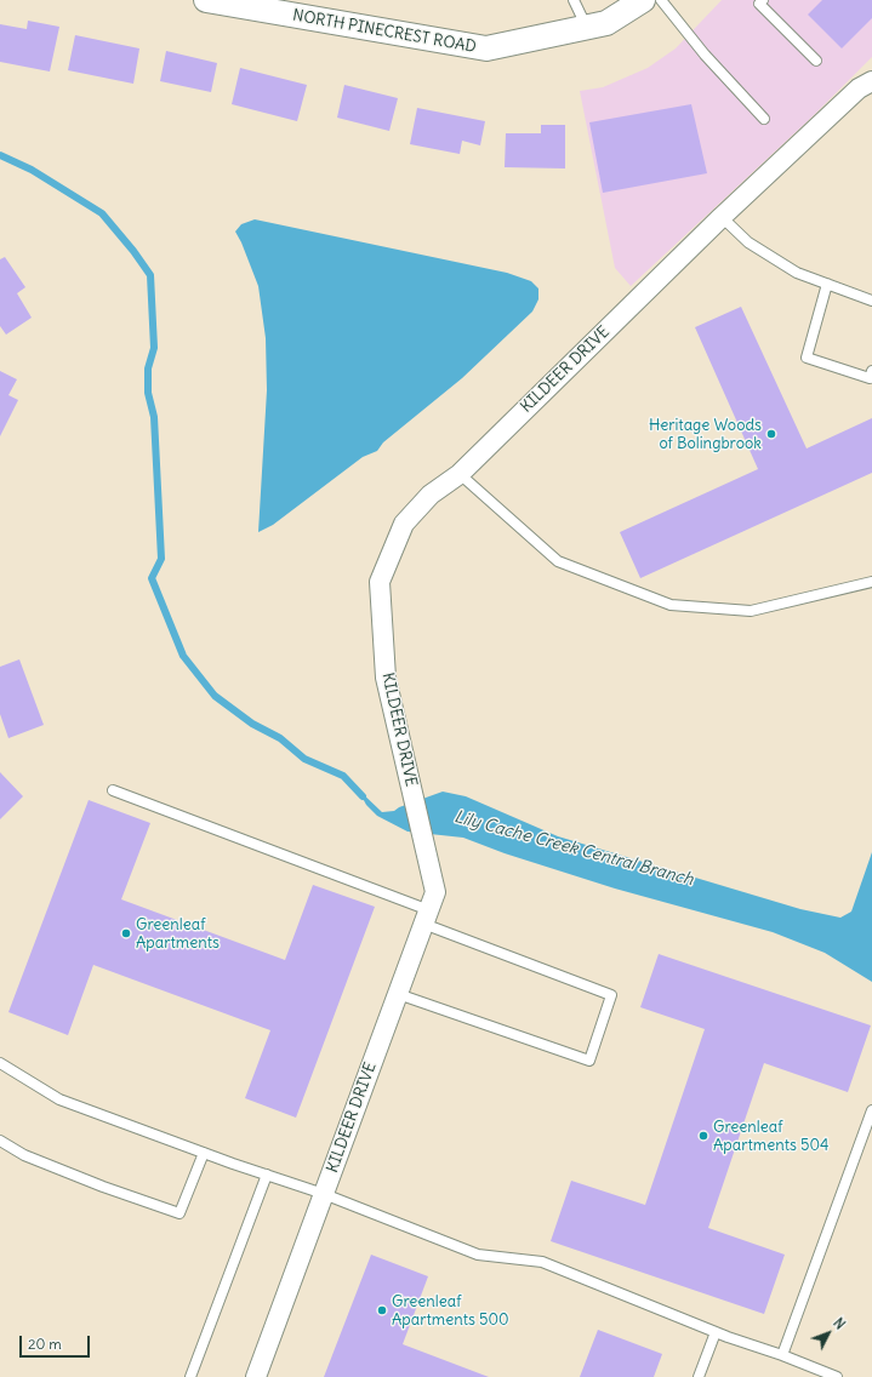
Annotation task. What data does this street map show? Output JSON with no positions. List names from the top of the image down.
{
  "streets": {
    "street": ["NORTH PINECREST ROAD", "KILDEER DRIVE"]
  },
  "water": ["Lily Cache Creek Central Branch"],
  "places": [
    "Heritage Woods of Bolingbrook",
    "Greenleaf Apartments",
    "Greenleaf Apartments 504",
    "Greenleaf Apartments 500"
  ],
  "scale_bar": "20 m",
  "north": "top right"
}
